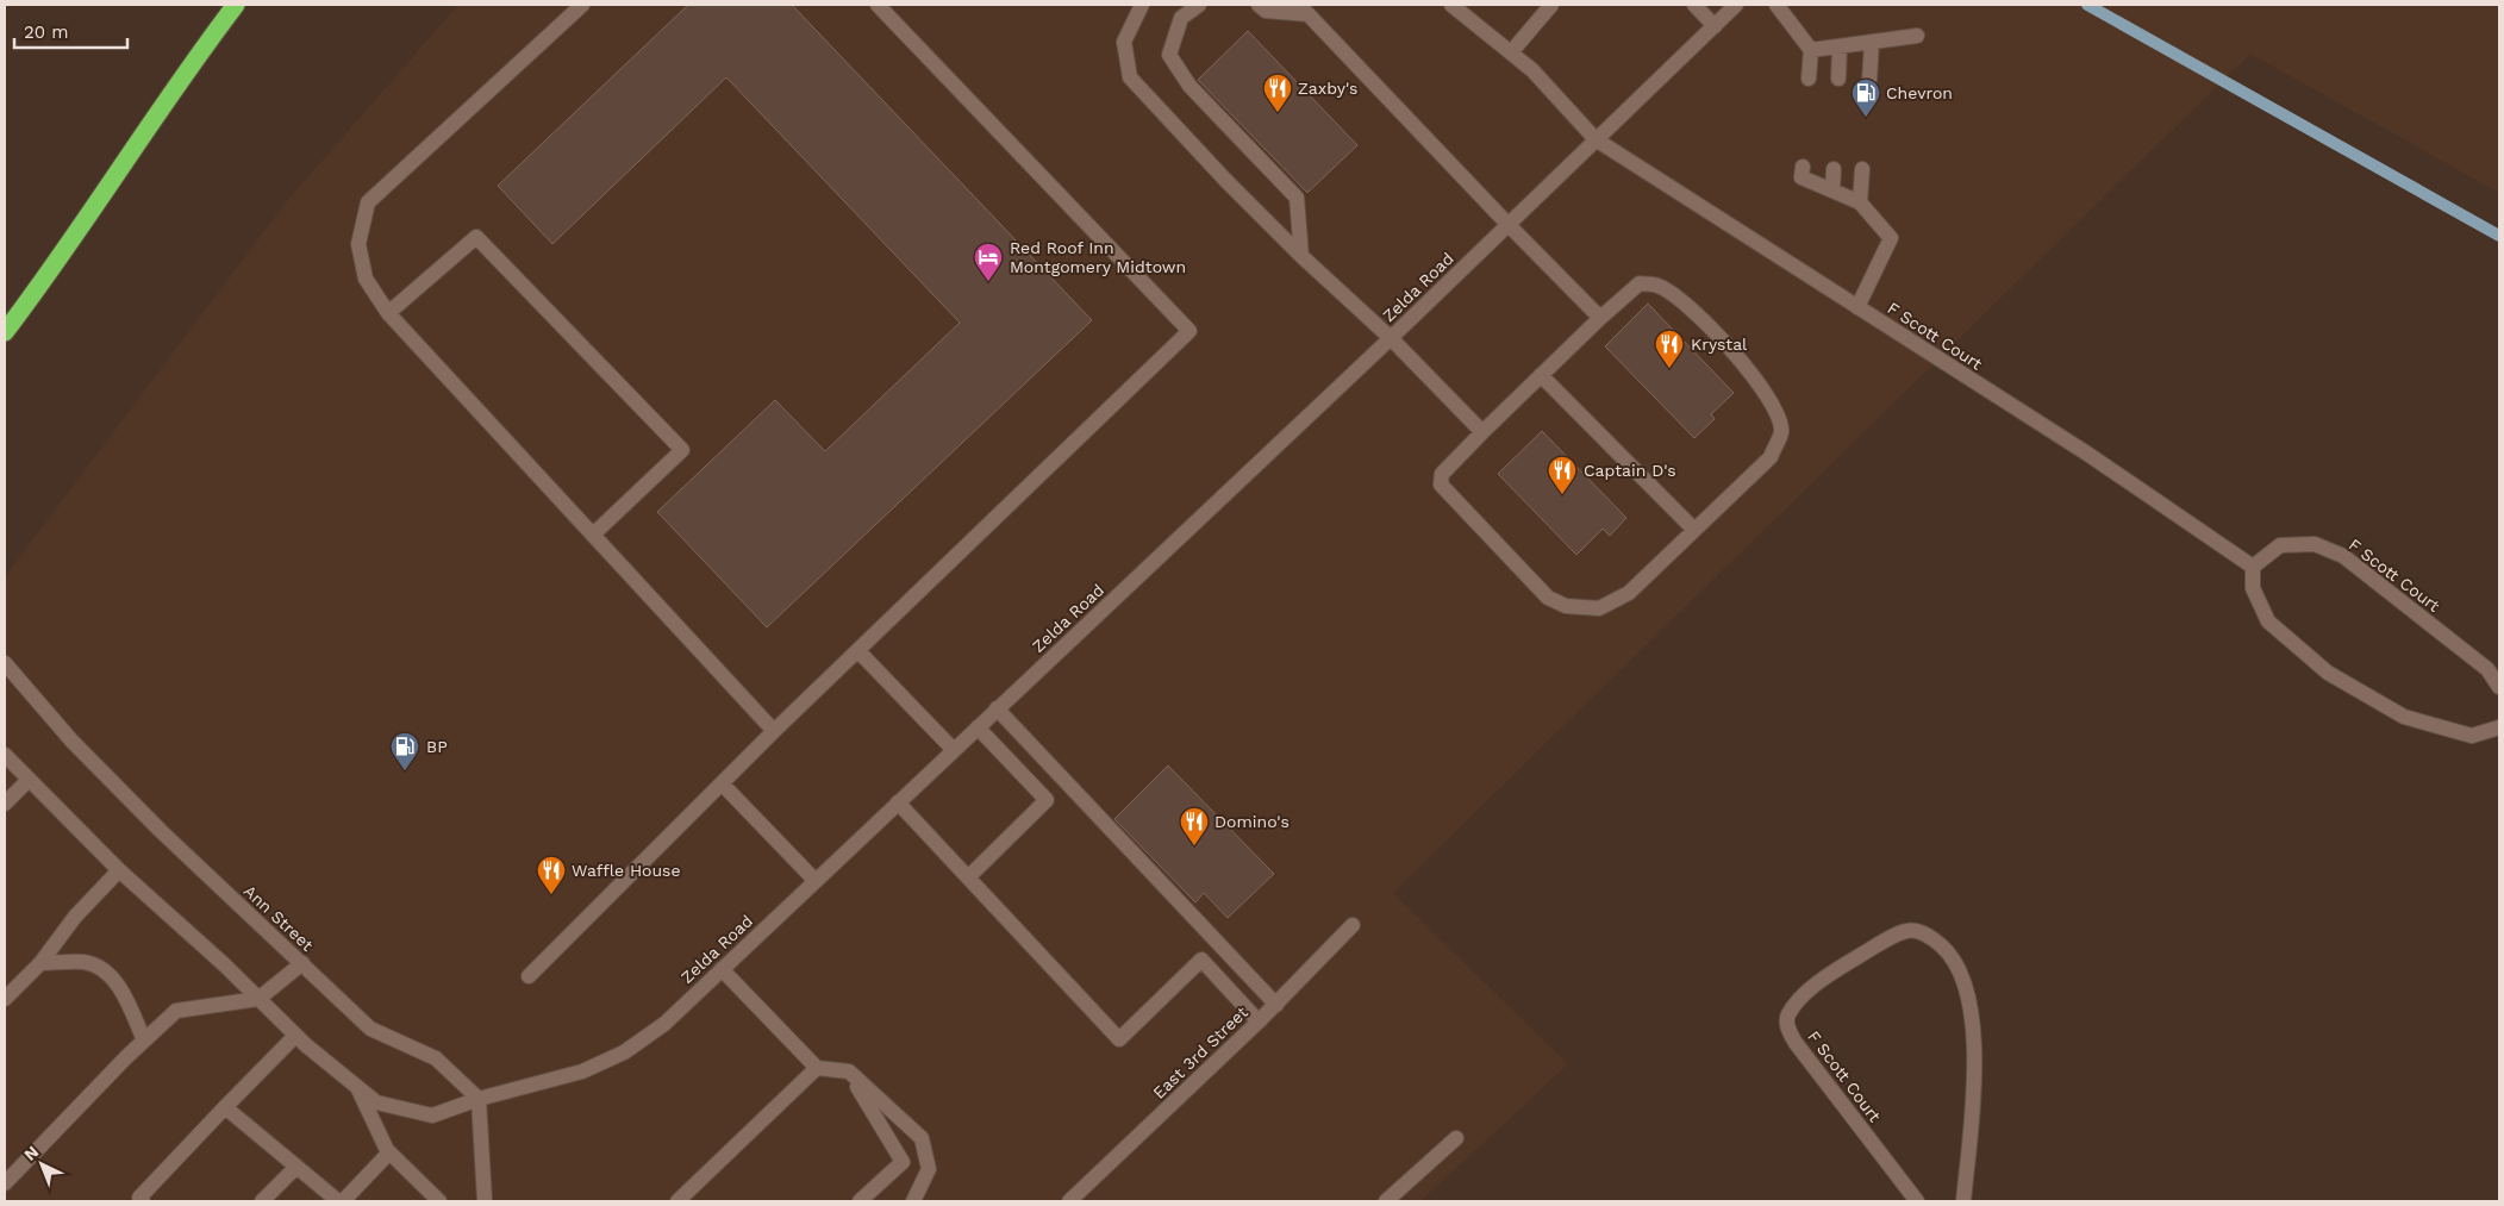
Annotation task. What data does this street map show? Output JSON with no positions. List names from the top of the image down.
{
  "streets": {
    "main road": [
      "Zelda Road",
      "F Scott Court",
      "Ann Street",
      "East 3rd Street"
    ]
  },
  "crossings": [
    ["Zelda Road", "F Scott Court"],
    ["Zelda Road", "Ann Street"]
  ],
  "places": {
    "restaurant": [
      "Zaxby's",
      "Krystal",
      "Captain D's",
      "Domino's",
      "Waffle House"
    ],
    "fuel station": ["Chevron", "BP"],
    "hotel": ["Red Roof Inn Montgomery Midtown"]
  },
  "scale_bar": "20 m",
  "north": "top left"
}
